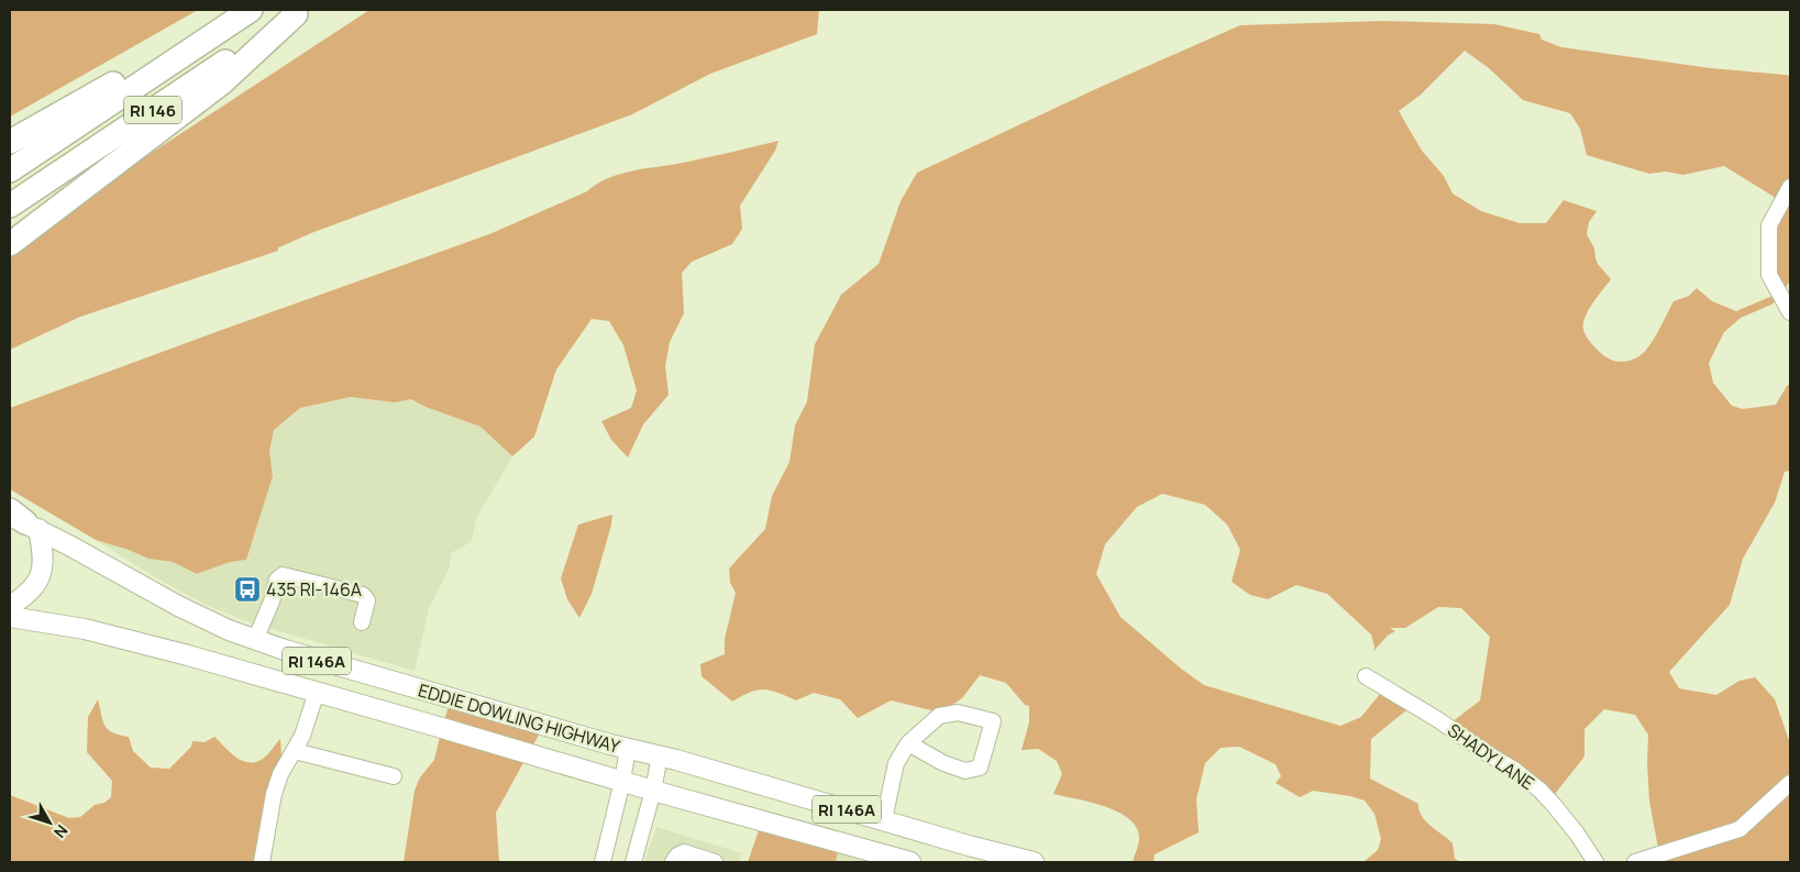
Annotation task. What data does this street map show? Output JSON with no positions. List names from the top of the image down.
{
  "streets": {
    "highway": ["RI 146"],
    "main road": ["RI 146A", "EDDIE DOWLING HIGHWAY"],
    "street": ["SHADY LANE"]
  },
  "places": {
    "bus stop": ["435 RI-146A"]
  },
  "north": "bottom right"
}
